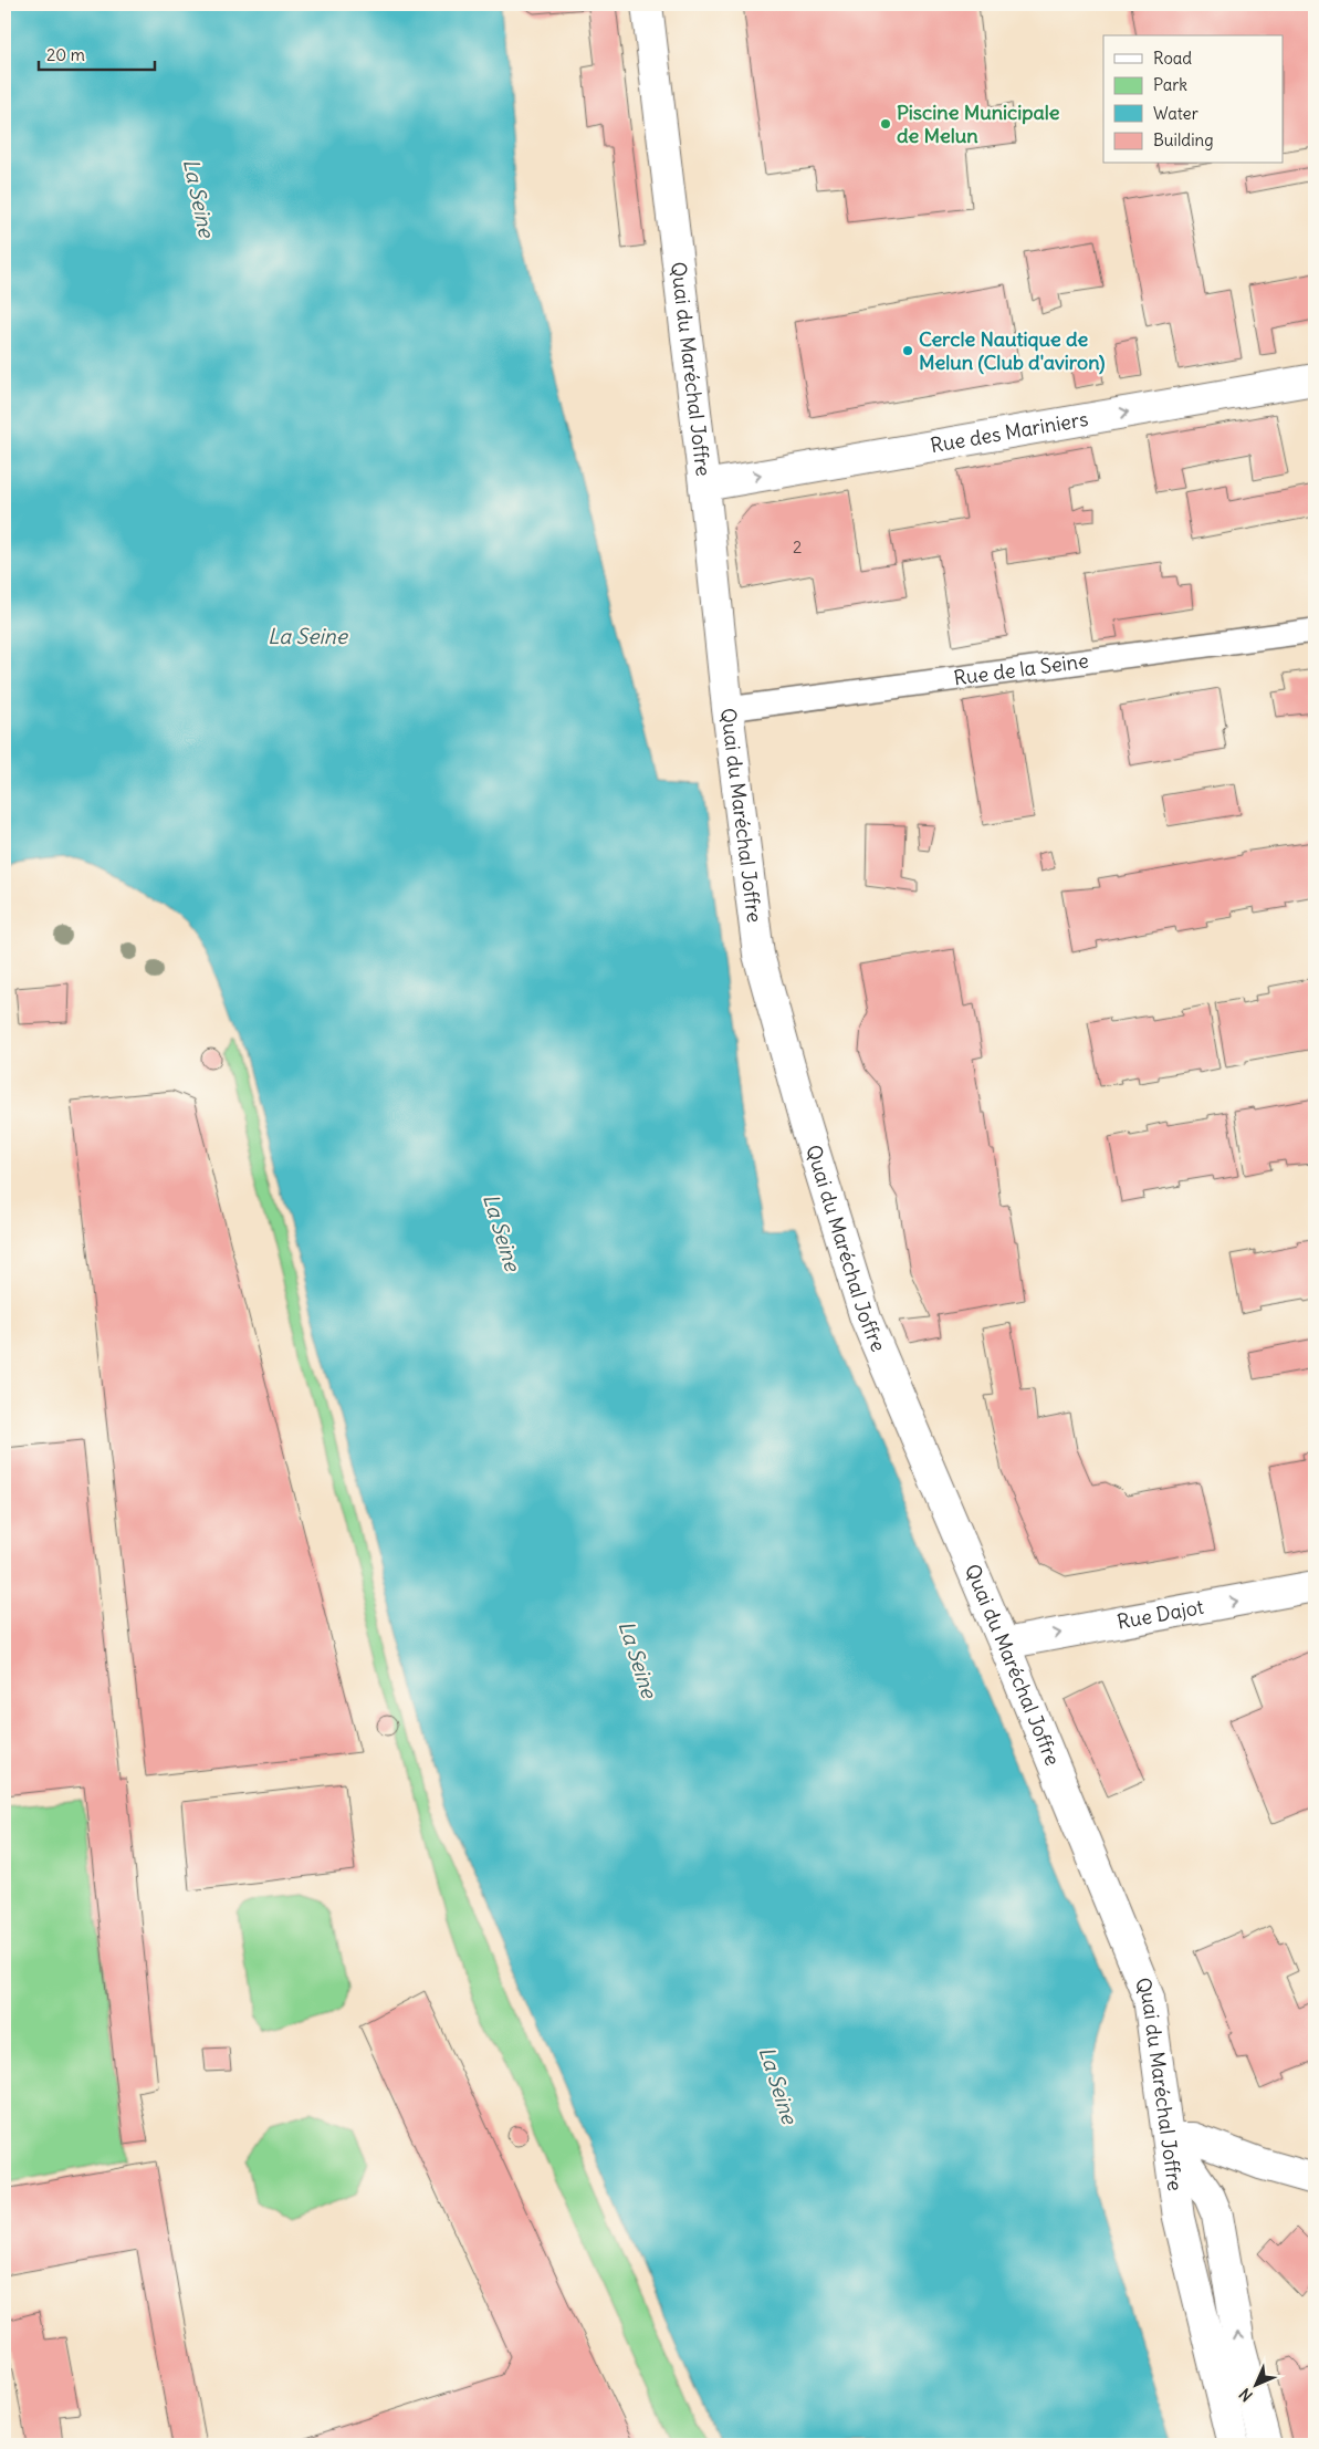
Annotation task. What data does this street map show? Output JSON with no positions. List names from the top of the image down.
{
  "streets": {
    "street": ["Quai du Maréchal Joffre", "Rue des Mariniers", "Rue Dajot"],
    "lane": ["Rue de la Seine"]
  },
  "crossings": [
    ["Quai du Maréchal Joffre", "Rue des Mariniers"],
    ["Quai du Maréchal Joffre", "Rue de la Seine"],
    ["Quai du Maréchal Joffre", "Rue Dajot"]
  ],
  "one_way": ["Rue des Mariniers", "Rue Dajot"],
  "water": ["La Seine"],
  "places": ["Piscine Municipale de Melun", "Cercle Nautique de Melun (Club d'aviron)"],
  "house_numbers": ["2"],
  "legend": [
    "Road",
    "Park",
    "Water",
    "Building"
  ],
  "scale_bar": "20 m",
  "north": "bottom left"
}
